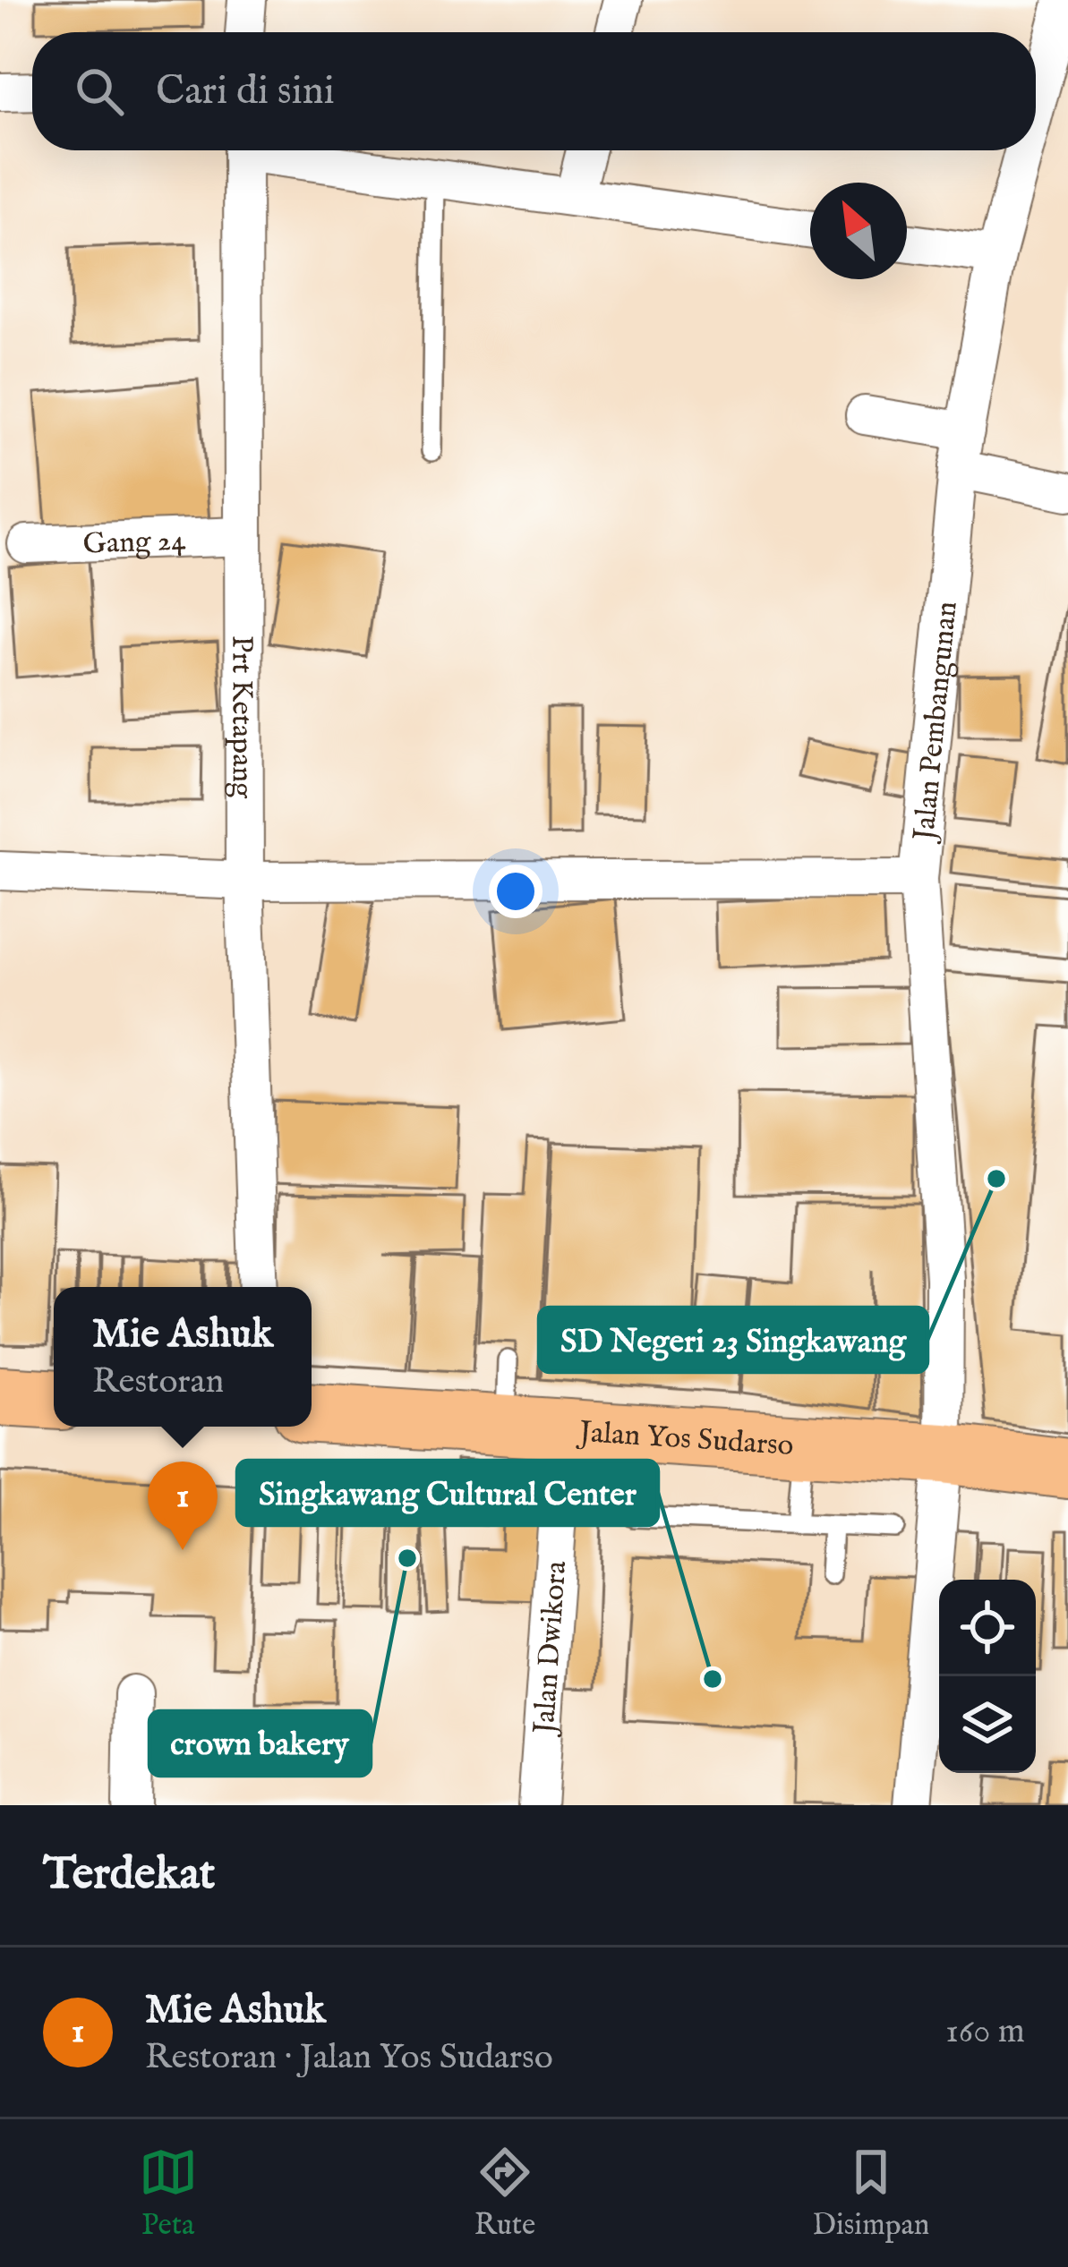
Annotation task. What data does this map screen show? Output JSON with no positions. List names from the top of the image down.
{
  "streets": {
    "main road": ["Jalan Yos Sudarso"],
    "street": [
      "Gang 24",
      "Prt Ketapang",
      "Jalan Pembangunan",
      "Jalan Dwikora"
    ]
  },
  "crossings": [
    ["Gang 24", "Prt Ketapang"],
    ["Jalan Pembangunan", "Jalan Yos Sudarso"],
    ["Jalan Yos Sudarso", "Jalan Dwikora"]
  ],
  "places": ["SD Negeri 23 Singkawang", "crown bakery", "Singkawang Cultural Center"],
  "north": "top left",
  "page": {
    "search": "Cari di sini",
    "popup": ["Mie Ashuk", "Restoran"],
    "pins": "1",
    "heading": "Terdekat",
    "list": [
      {
        "mark": "1",
        "name": "Mie Ashuk",
        "note": "Restoran · Jalan Yos Sudarso",
        "value": "160 m"
      }
    ],
    "nav": ["Peta", "Rute", "Disimpan"]
  }
}
